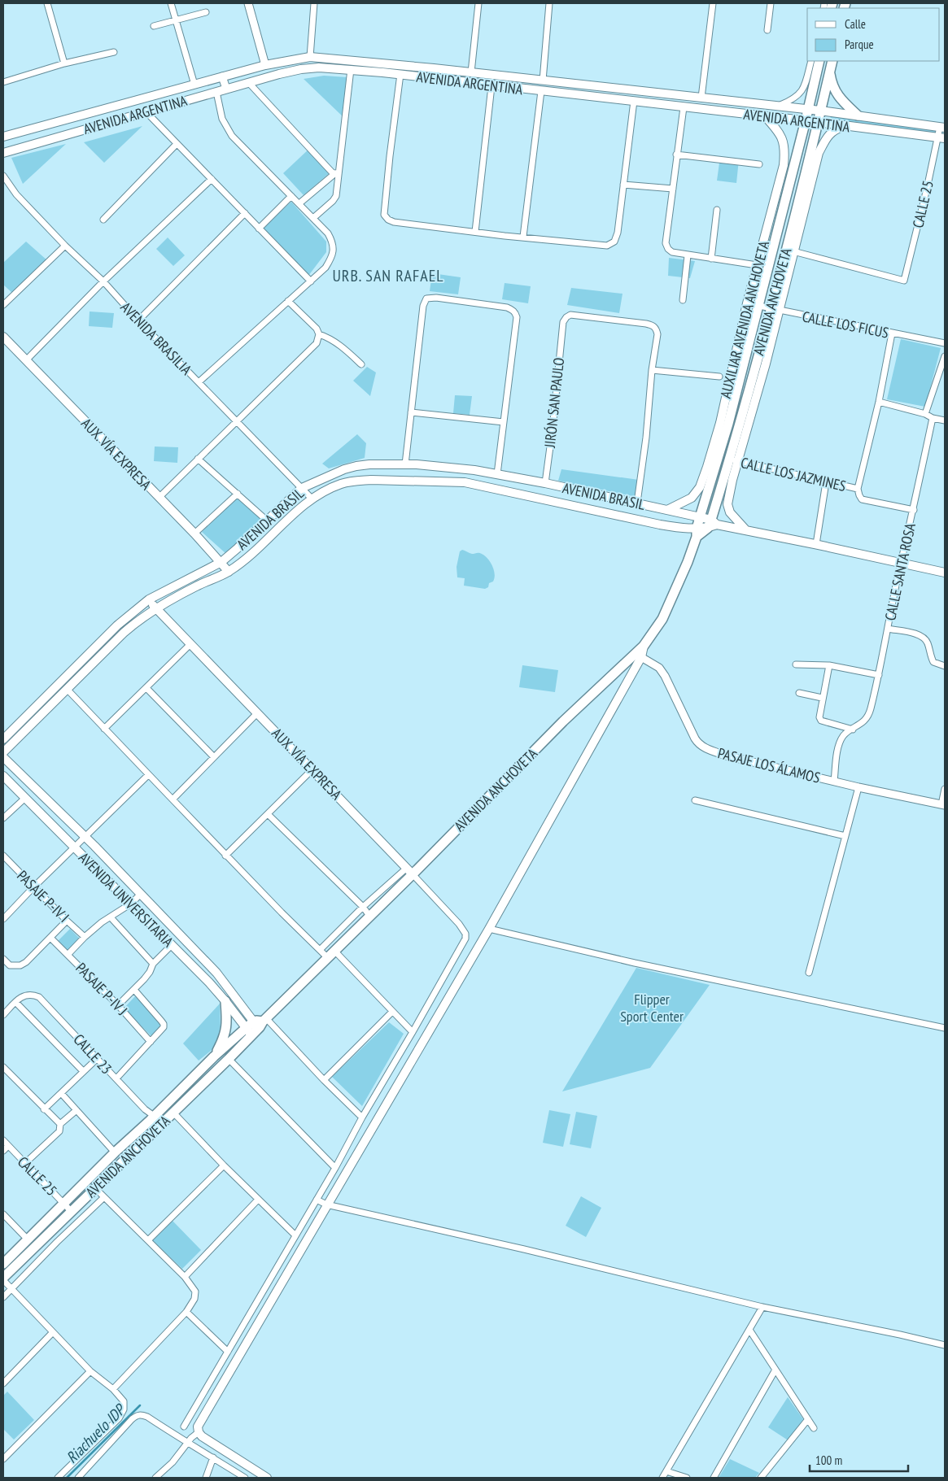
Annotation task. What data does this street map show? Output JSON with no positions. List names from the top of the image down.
{
  "streets": {
    "main road": [
      "AVENIDA ARGENTINA",
      "AVENIDA ANCHOVETA",
      "AUXILIAR AVENIDA ANCHOVETA",
      "AUX. VÍA EXPRESA",
      "AVENIDA BRASIL",
      "AVENIDA UNIVERSITARIA"
    ],
    "street": [
      "CALLE 25",
      "CALLE LOS FICUS",
      "AVENIDA BRASILIA",
      "JIRÓN SAN PAULO",
      "CALLE LOS JAZMINES",
      "CALLE SANTA ROSA",
      "PASAJE LOS ÁLAMOS",
      "PASAJE P-IV I",
      "PASAJE P-IV J",
      "CALLE 23"
    ]
  },
  "crossings": [
    ["AVENIDA ARGENTINA", "CALLE 25"],
    ["AVENIDA ARGENTINA", "AVENIDA ANCHOVETA"],
    ["AVENIDA ARGENTINA", "AUXILIAR AVENIDA ANCHOVETA"],
    ["CALLE 25", "AVENIDA ANCHOVETA"],
    ["AVENIDA ANCHOVETA", "CALLE LOS FICUS"],
    ["AVENIDA ANCHOVETA", "AUX. VÍA EXPRESA"],
    ["AVENIDA ANCHOVETA", "CALLE LOS JAZMINES"],
    ["AVENIDA ANCHOVETA", "AVENIDA BRASIL"],
    ["AVENIDA ANCHOVETA", "AVENIDA UNIVERSITARIA"],
    ["AVENIDA ANCHOVETA", "CALLE 23"],
    ["AUXILIAR AVENIDA ANCHOVETA", "CALLE LOS FICUS"],
    ["AUXILIAR AVENIDA ANCHOVETA", "AVENIDA BRASIL"],
    ["AVENIDA BRASILIA", "AVENIDA BRASIL"],
    ["JIRÓN SAN PAULO", "AVENIDA BRASIL"],
    ["AUX. VÍA EXPRESA", "AVENIDA BRASIL"],
    ["AVENIDA BRASIL", "CALLE SANTA ROSA"],
    ["CALLE SANTA ROSA", "PASAJE LOS ÁLAMOS"]
  ],
  "districts": ["URB. SAN RAFAEL"],
  "water": ["Riachuelo IDP"],
  "parks": ["Flipper Sport Center"],
  "legend": ["Calle", "Parque"],
  "scale_bar": "100 m"
}
